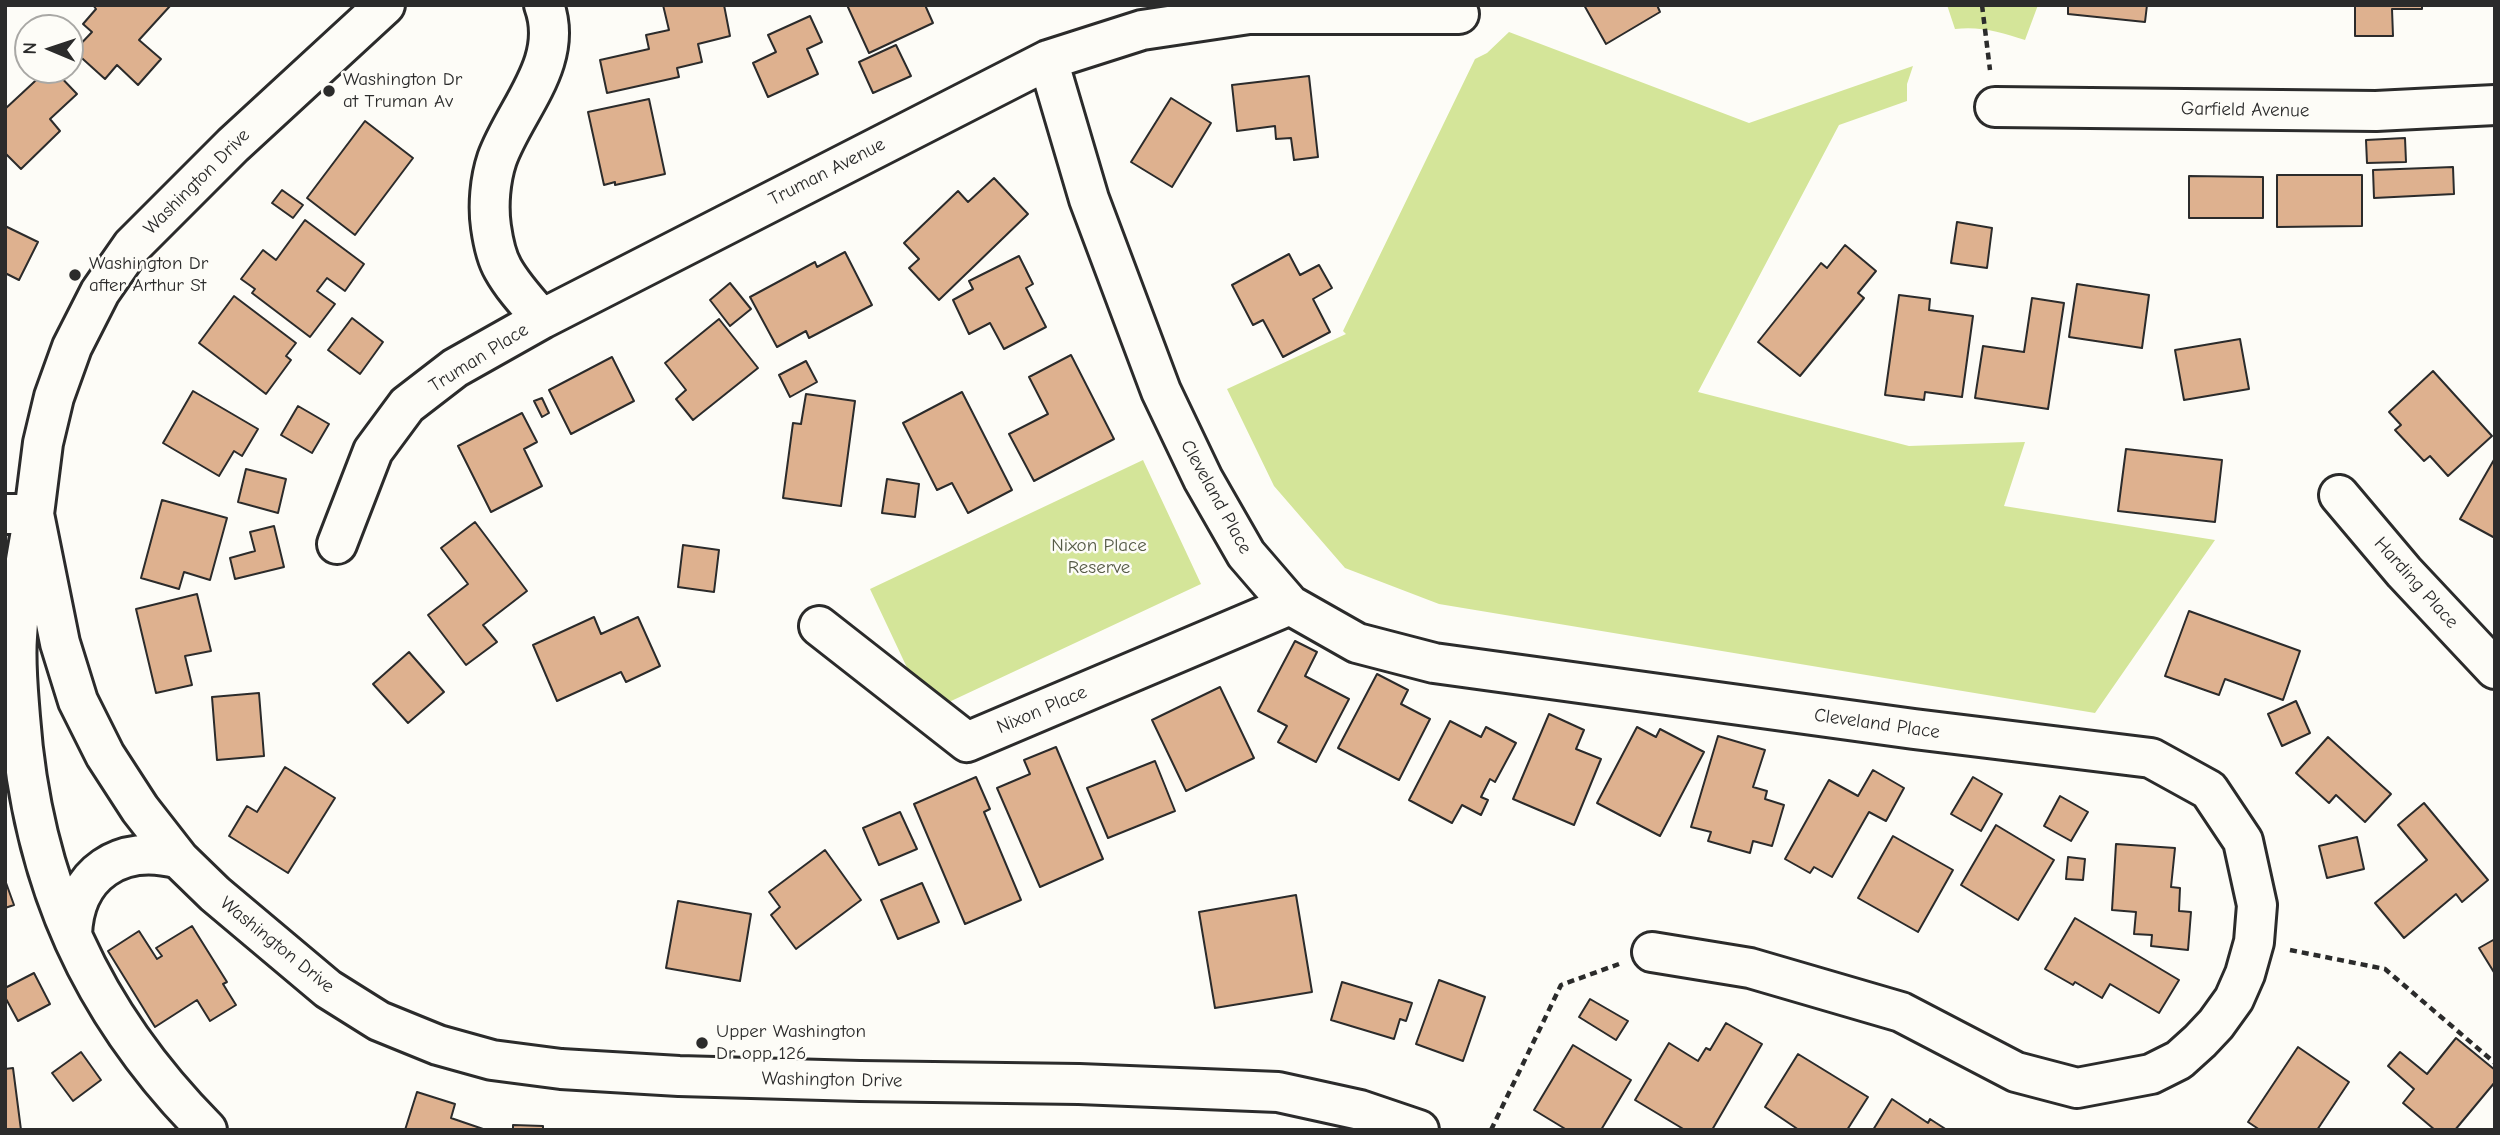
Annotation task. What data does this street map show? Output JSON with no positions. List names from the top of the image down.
{
  "streets": {
    "street": [
      "Garfield Avenue",
      "Truman Avenue",
      "Washington Drive",
      "Truman Place",
      "Cleveland Place",
      "Harding Place",
      "Nixon Place"
    ]
  },
  "crossings": [
    ["Truman Avenue", "Truman Place"],
    ["Truman Avenue", "Cleveland Place"],
    ["Cleveland Place", "Nixon Place"]
  ],
  "parks": ["Nixon Place Reserve"],
  "places": ["Washington Dr at Truman Av", "Washington Dr after Arthur St", "Upper Washington Dr opp 126"],
  "north": "left"
}
